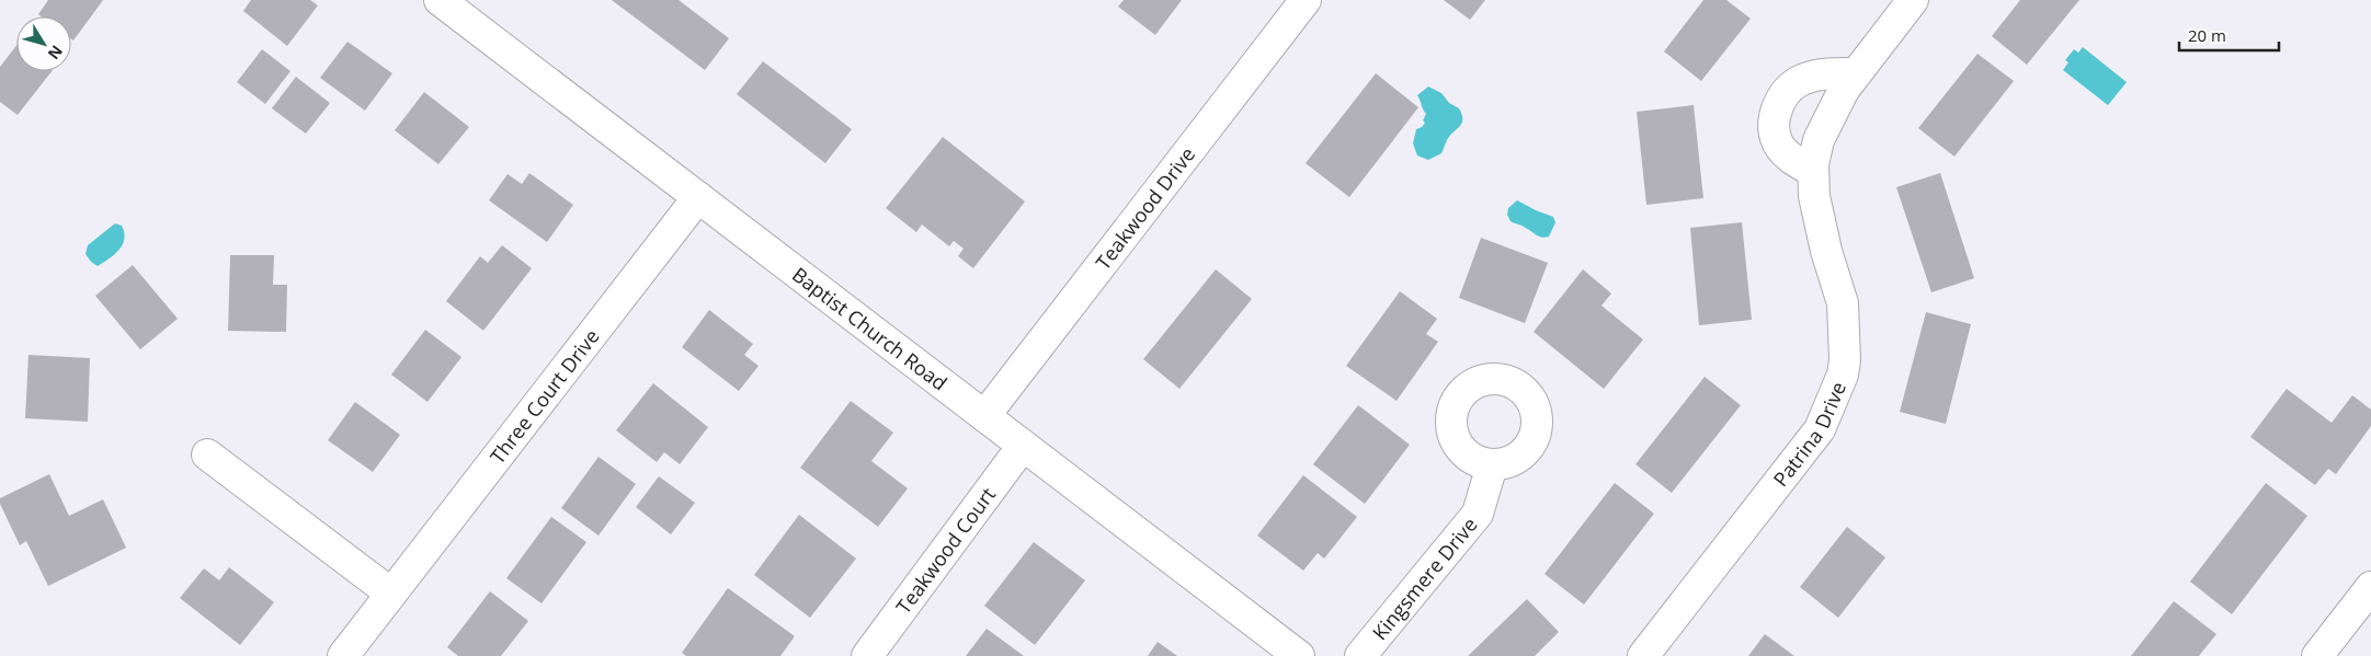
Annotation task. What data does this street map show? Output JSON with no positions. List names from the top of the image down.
{
  "streets": {
    "street": [
      "Teakwood Drive",
      "Baptist Church Road",
      "Three Court Drive",
      "Patrina Drive",
      "Teakwood Court",
      "Kingsmere Drive"
    ]
  },
  "crossings": [
    ["Teakwood Drive", "Baptist Church Road"],
    ["Baptist Church Road", "Three Court Drive"],
    ["Baptist Church Road", "Teakwood Court"]
  ],
  "scale_bar": "20 m",
  "north": "bottom right"
}
